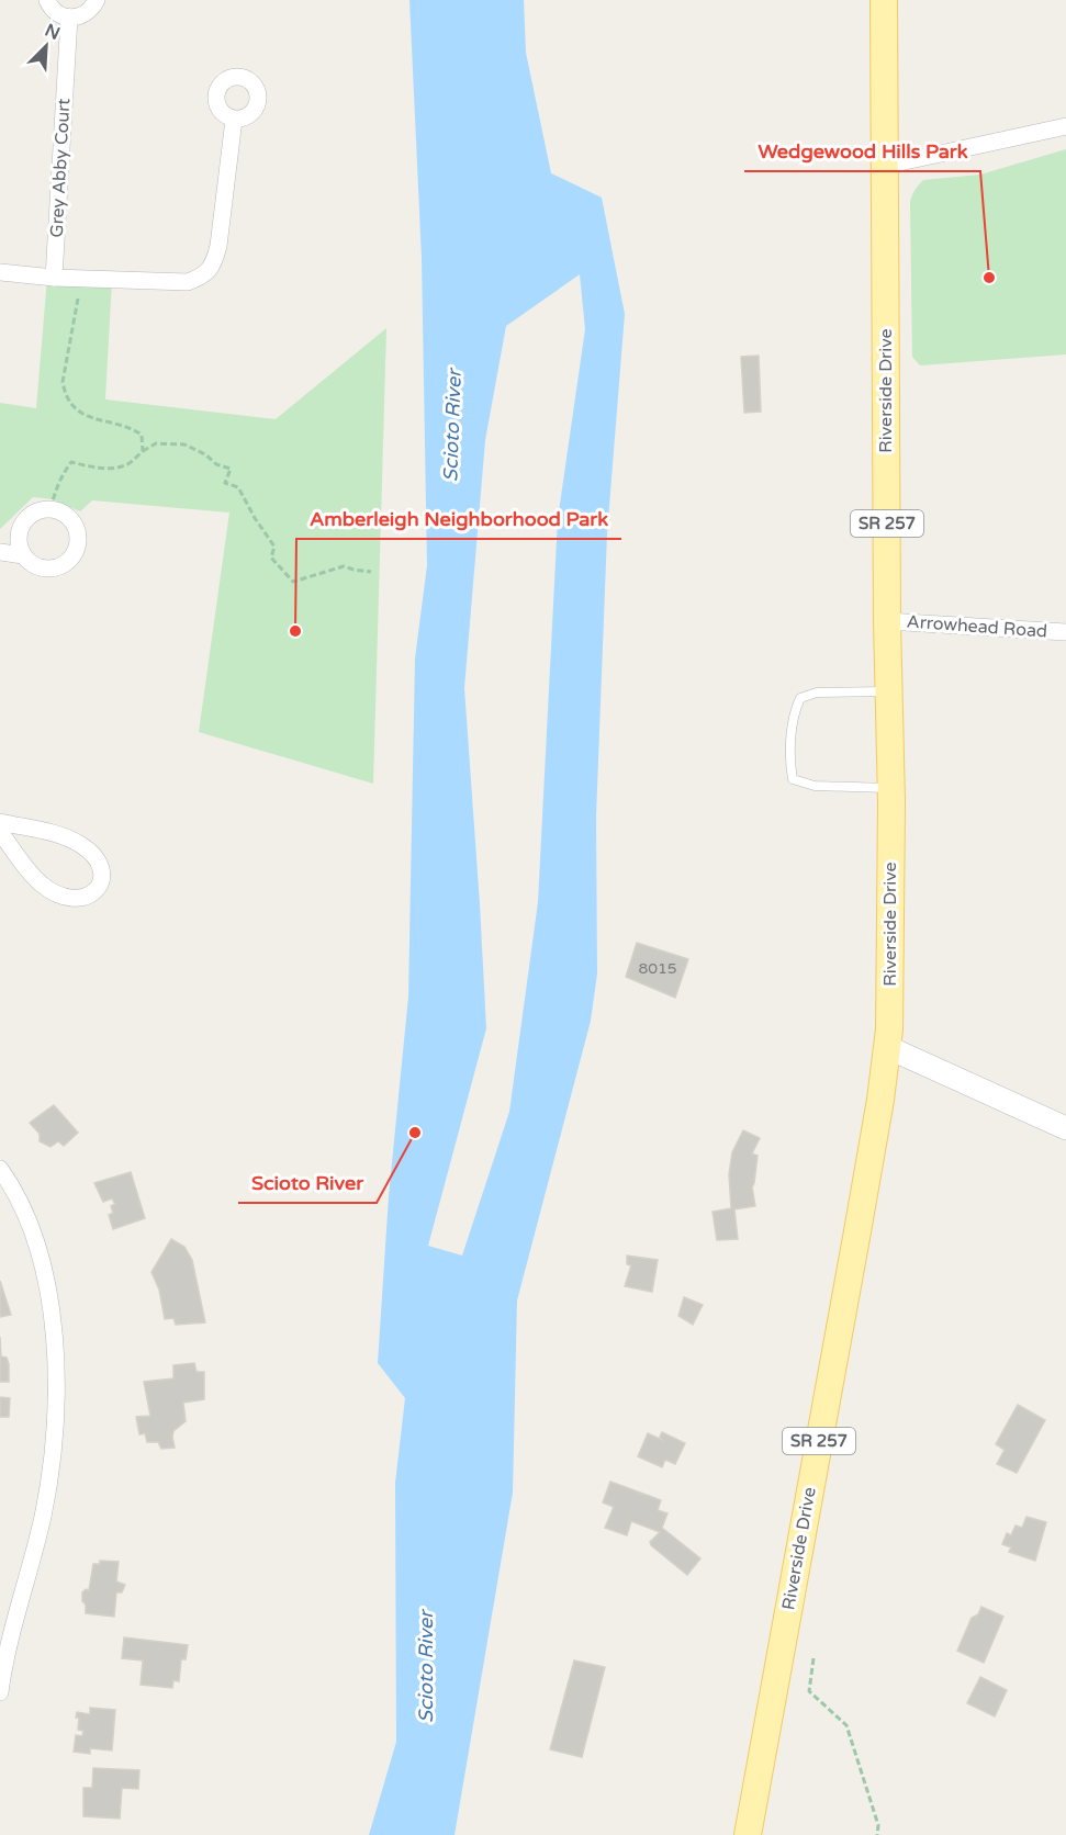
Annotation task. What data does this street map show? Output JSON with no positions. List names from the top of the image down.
{
  "streets": {
    "main road": ["Riverside Drive", "SR 257"],
    "street": ["Grey Abby Court", "Arrowhead Road"]
  },
  "crossings": [
    ["Riverside Drive", "Arrowhead Road"]
  ],
  "water": ["Scioto River"],
  "places": ["Wedgewood Hills Park", "Amberleigh Neighborhood Park", "Scioto River"],
  "house_numbers": ["8015"],
  "north": "top right"
}
